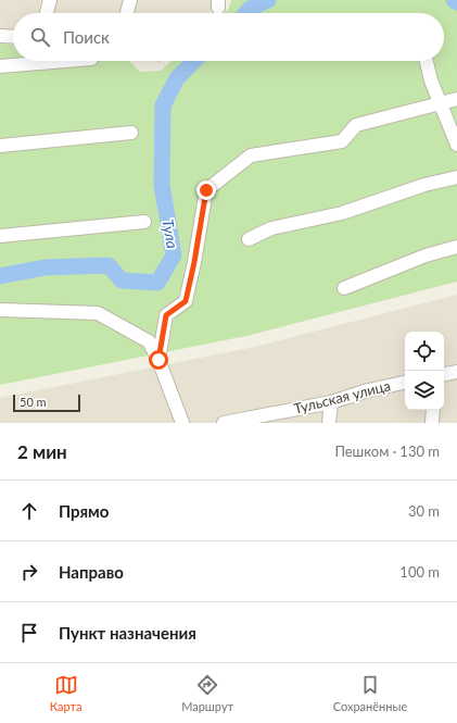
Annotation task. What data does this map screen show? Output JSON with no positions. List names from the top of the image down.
{
  "streets": {
    "street": ["Тульская улица"]
  },
  "water": ["Тула"],
  "scale_bar": "50 m",
  "page": {
    "search": "Поиск",
    "scale": "50 m",
    "heading": ["2 мин", "Пешком · 130 m"],
    "list": [
      ["Прямо", "30 m"],
      ["Направо", "100 m"],
      "Пункт назначения"
    ],
    "nav": ["Карта", "Маршрут", "Сохранённые"]
  }
}
